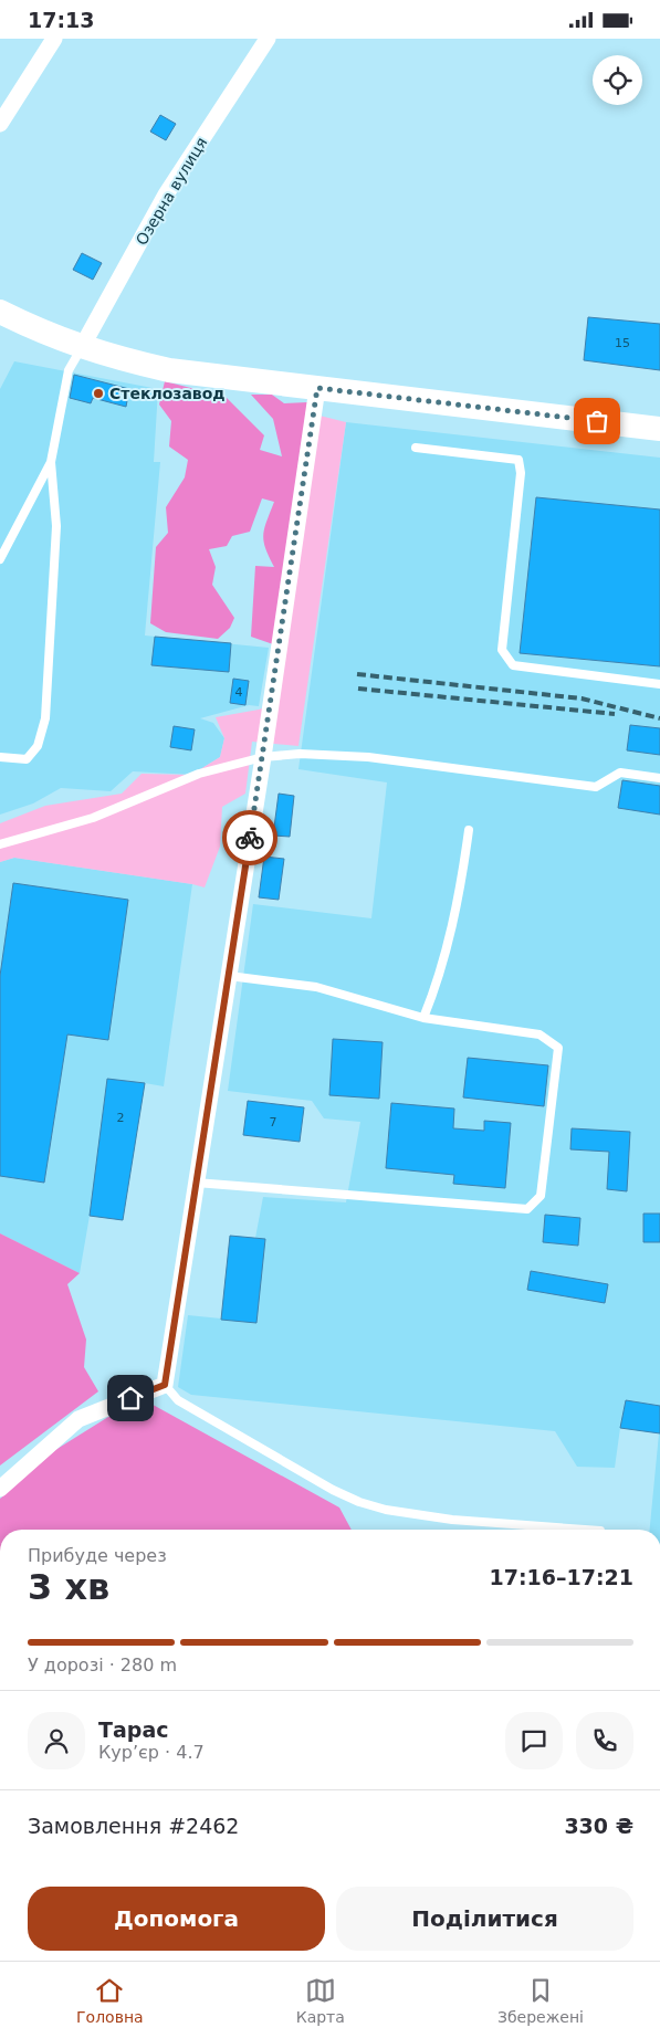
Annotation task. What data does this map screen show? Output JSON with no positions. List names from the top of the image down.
{
  "streets": {
    "street": ["Озерна вулиця"]
  },
  "places": ["Стеклозавод"],
  "house_numbers": [
    "15",
    "4",
    "2",
    "7"
  ],
  "page": {
    "status": "17:13",
    "heading": ["3 хв", "Прибуде через", "17:16–17:21"],
    "panel": [
      "Тарас",
      "Кур’єр · 4.7",
      "Замовлення #2462",
      "330 ₴"
    ],
    "bar": "У дорозі · 280 m",
    "buttons": ["Допомога", "Поділитися"],
    "tabs": ["Головна", "Карта", "Збережені"]
  }
}
